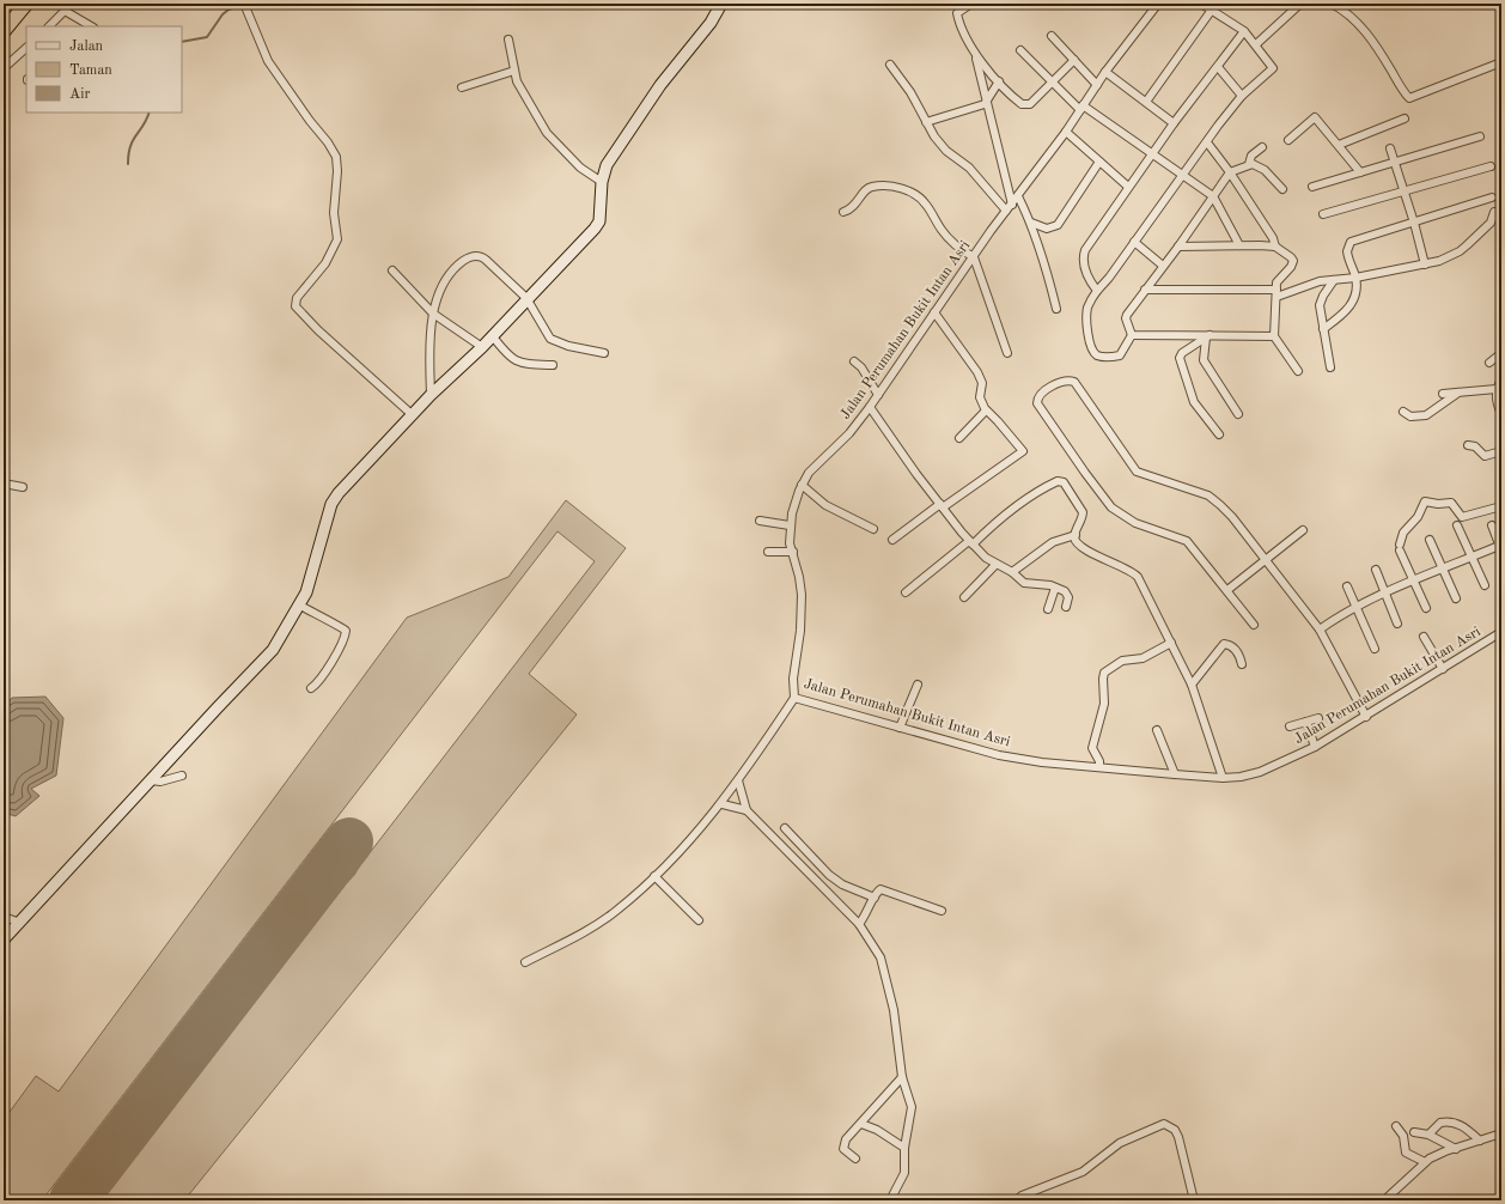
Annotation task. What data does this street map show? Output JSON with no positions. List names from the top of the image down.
{
  "streets": {
    "street": ["Jalan Perumahan Bukit Intan Asri"]
  },
  "legend": ["Jalan", "Taman", "Air"]
}
